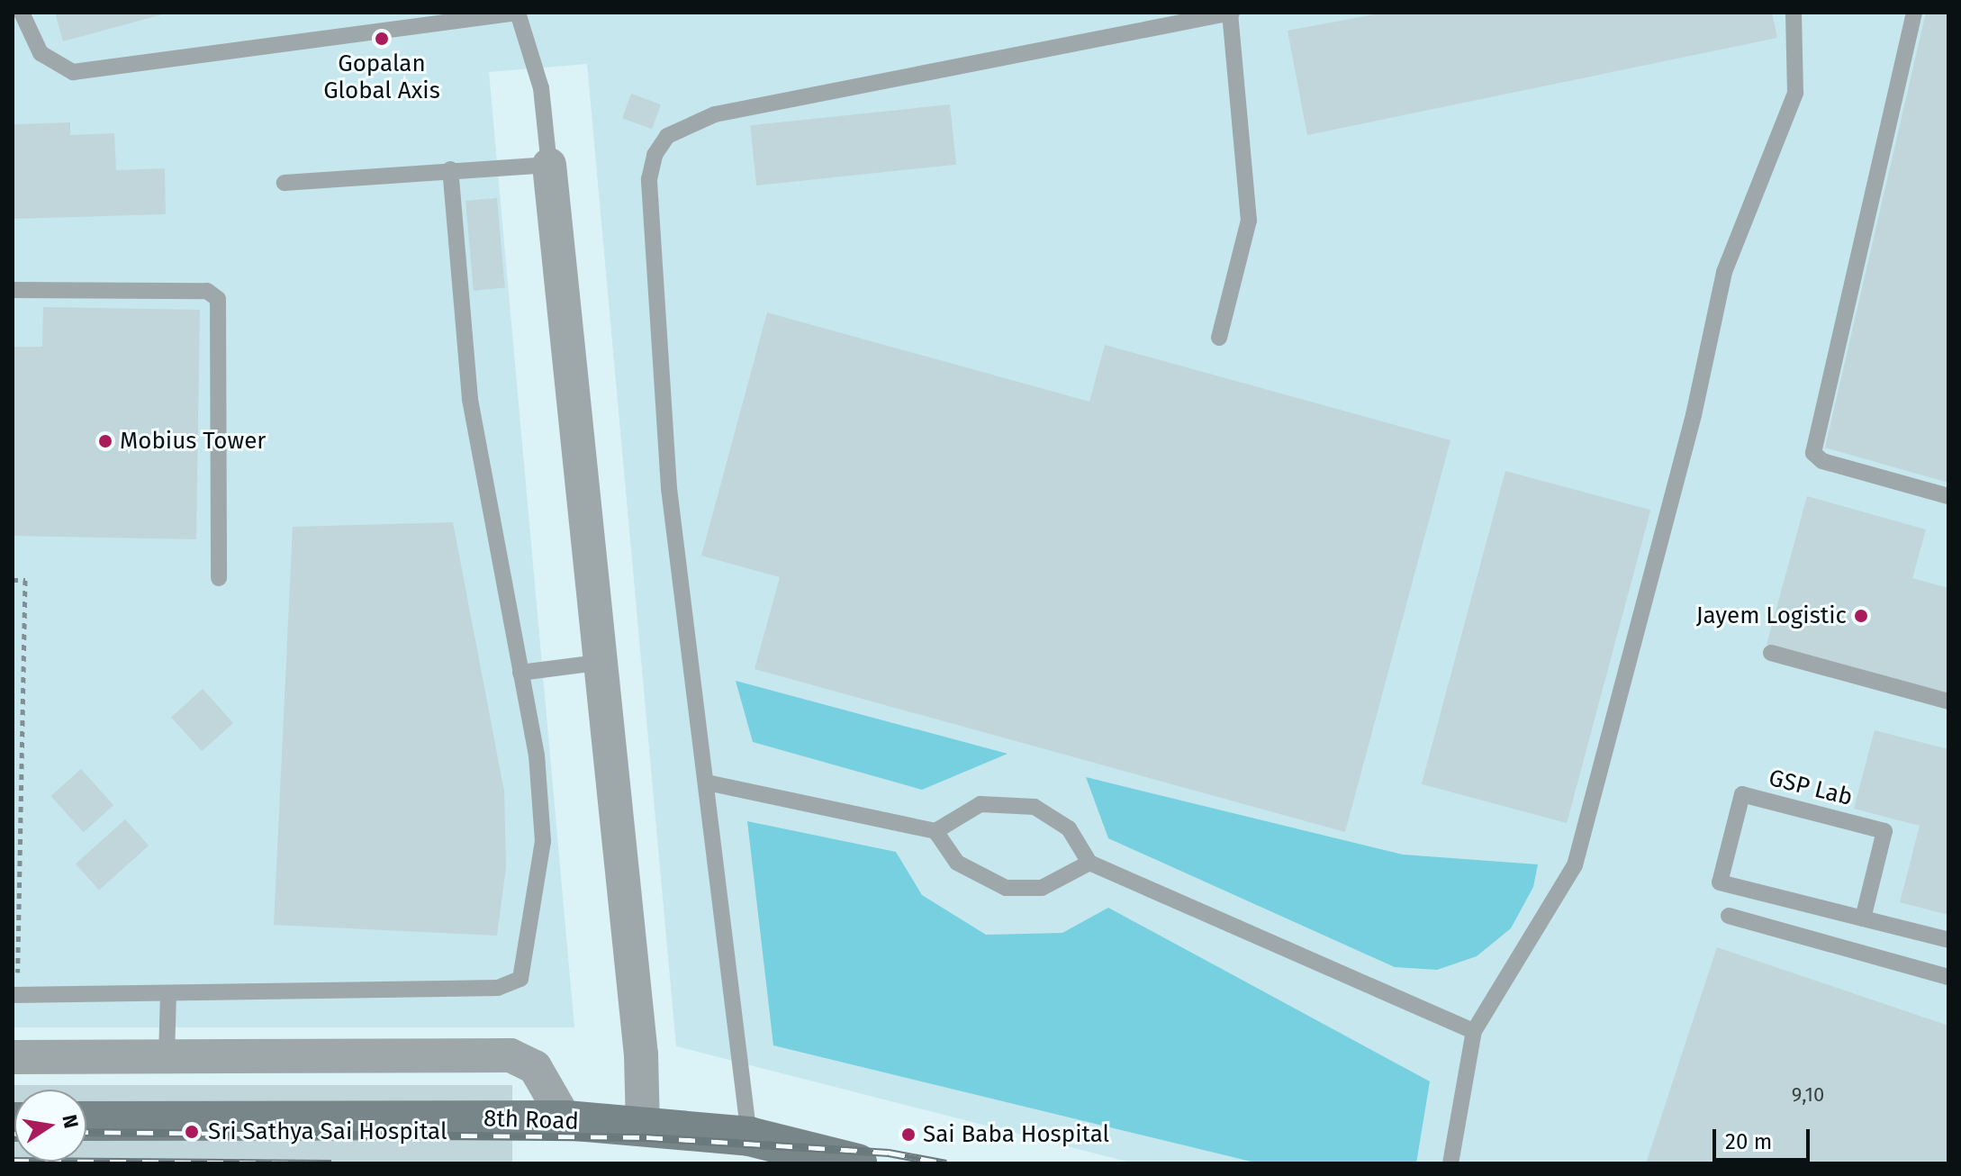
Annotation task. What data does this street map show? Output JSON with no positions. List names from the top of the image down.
{
  "streets": {
    "main road": ["8th Road"],
    "lane": ["GSP Lab"]
  },
  "places": [
    "Gopalan Global Axis",
    "Mobius Tower",
    "Jayem Logistic",
    "Sri Sathya Sai Hospital",
    "Sai Baba Hospital"
  ],
  "house_numbers": ["9,10"],
  "scale_bar": "20 m",
  "north": "right"
}
